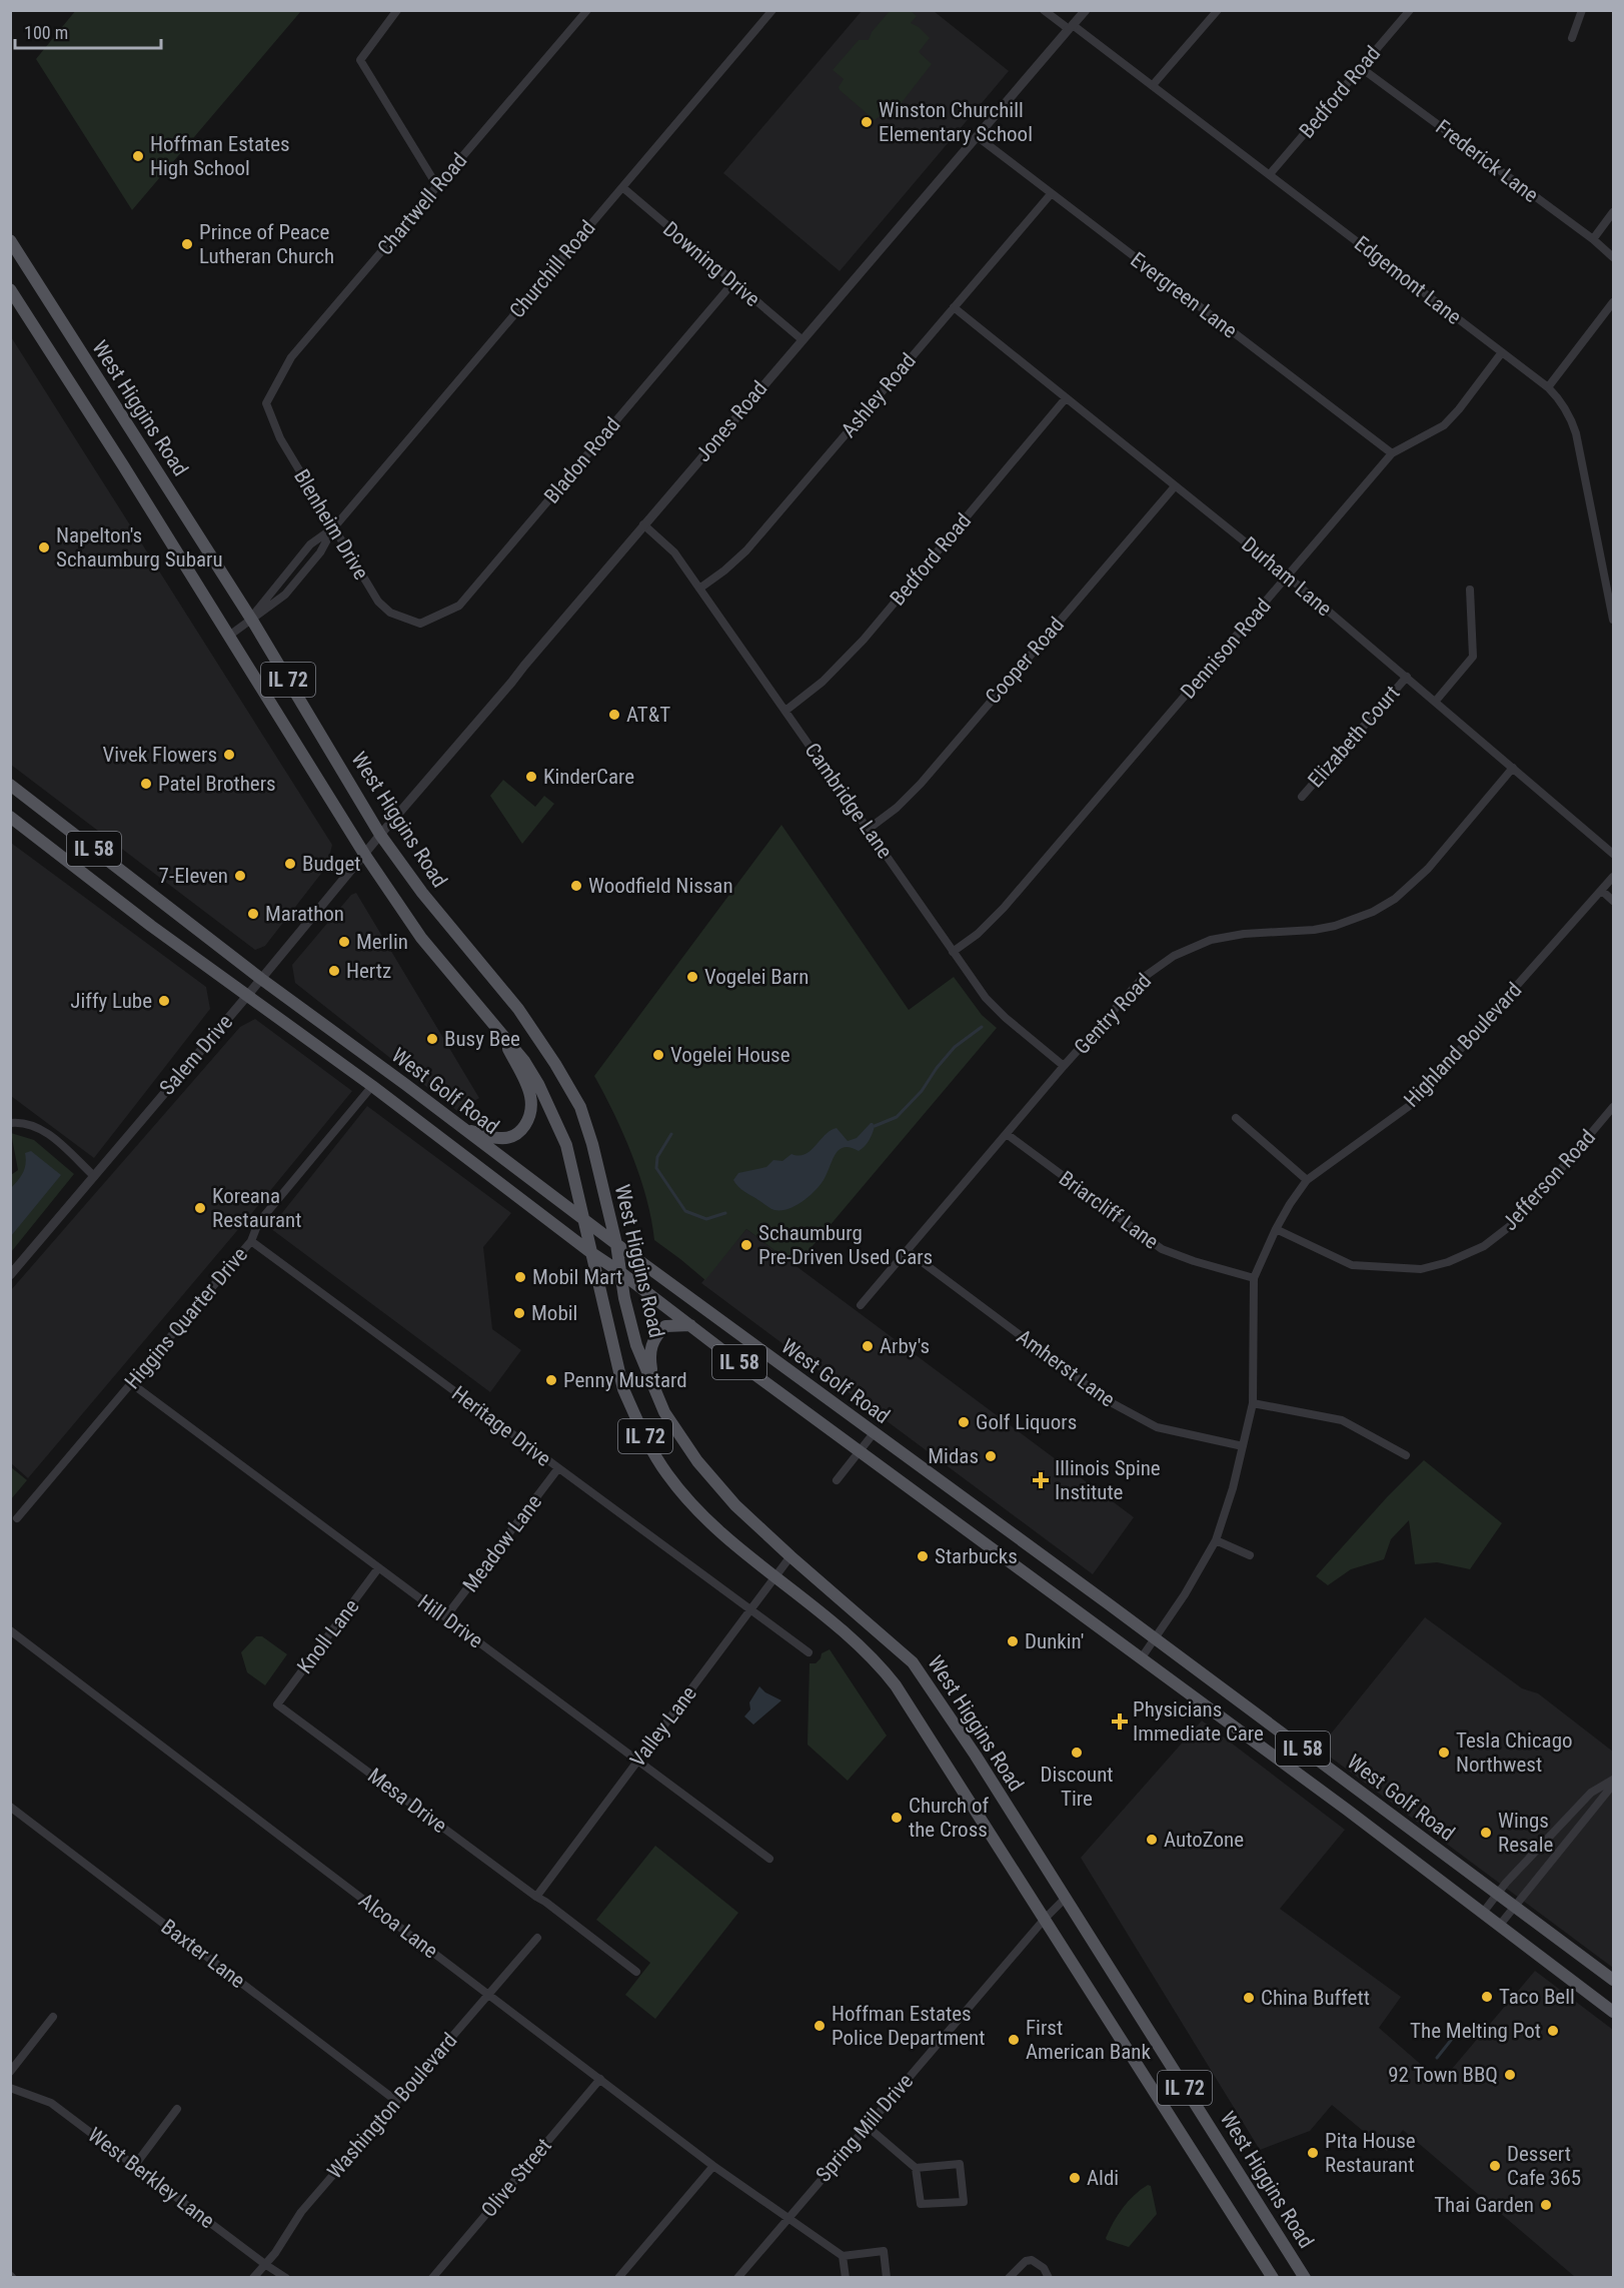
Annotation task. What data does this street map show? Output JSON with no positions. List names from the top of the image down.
{
  "streets": {
    "main road": [
      "West Higgins Road",
      "IL 72",
      "IL 58",
      "West Golf Road"
    ],
    "street": [
      "Bedford Road",
      "Frederick Lane",
      "Chartwell Road",
      "Downing Drive",
      "Churchill Road",
      "Edgemont Lane",
      "Evergreen Lane",
      "Ashley Road",
      "Jones Road",
      "Bladon Road",
      "Blenheim Drive",
      "Durham Lane",
      "Dennison Road",
      "Cooper Road",
      "Elizabeth Court",
      "Cambridge Lane",
      "Gentry Road",
      "Highland Boulevard",
      "Salem Drive",
      "Jefferson Road",
      "Briarcliff Lane",
      "Higgins Quarter Drive",
      "Amherst Lane",
      "Heritage Drive",
      "Meadow Lane",
      "Hill Drive",
      "Knoll Lane",
      "Valley Lane",
      "Mesa Drive",
      "Alcoa Lane",
      "Baxter Lane",
      "Washington Boulevard",
      "Spring Mill Drive",
      "West Berkley Lane",
      "Olive Street"
    ]
  },
  "crossings": [
    ["Bedford Road", "Frederick Lane"],
    ["Bedford Road", "Edgemont Lane"],
    ["Bedford Road", "Durham Lane"],
    ["Bedford Road", "Cambridge Lane"],
    ["Chartwell Road", "Blenheim Drive"],
    ["Downing Drive", "Churchill Road"],
    ["Downing Drive", "Jones Road"],
    ["Downing Drive", "Bladon Road"],
    ["Churchill Road", "West Higgins Road"],
    ["Churchill Road", "Blenheim Drive"],
    ["Churchill Road", "IL 72"],
    ["Edgemont Lane", "Jones Road"],
    ["Edgemont Lane", "Dennison Road"],
    ["Evergreen Lane", "Ashley Road"],
    ["Evergreen Lane", "Jones Road"],
    ["Evergreen Lane", "Dennison Road"],
    ["Ashley Road", "Durham Lane"],
    ["Ashley Road", "Cambridge Lane"],
    ["West Higgins Road", "Jones Road"],
    ["West Higgins Road", "Salem Drive"],
    ["West Higgins Road", "West Golf Road"],
    ["West Higgins Road", "Valley Lane"],
    ["West Higgins Road", "Spring Mill Drive"],
    ["Jones Road", "Cambridge Lane"],
    ["Jones Road", "Salem Drive"],
    ["Bladon Road", "Blenheim Drive"],
    ["Durham Lane", "Dennison Road"],
    ["Durham Lane", "Cooper Road"],
    ["Durham Lane", "Elizabeth Court"],
    ["Durham Lane", "Gentry Road"],
    ["Dennison Road", "Cambridge Lane"],
    ["Cooper Road", "Cambridge Lane"],
    ["IL 72", "Salem Drive"],
    ["IL 72", "West Golf Road"],
    ["IL 72", "Valley Lane"],
    ["IL 72", "Spring Mill Drive"],
    ["Cambridge Lane", "Gentry Road"],
    ["Gentry Road", "Briarcliff Lane"],
    ["Gentry Road", "Amherst Lane"],
    ["Highland Boulevard", "West Golf Road"],
    ["Highland Boulevard", "Jefferson Road"],
    ["Highland Boulevard", "Briarcliff Lane"],
    ["Highland Boulevard", "Amherst Lane"],
    ["Salem Drive", "West Golf Road"],
    ["West Golf Road", "Higgins Quarter Drive"],
    ["Higgins Quarter Drive", "Heritage Drive"],
    ["Higgins Quarter Drive", "Hill Drive"],
    ["Heritage Drive", "Meadow Lane"],
    ["Heritage Drive", "Valley Lane"],
    ["Meadow Lane", "Hill Drive"],
    ["Hill Drive", "Knoll Lane"],
    ["Hill Drive", "Valley Lane"],
    ["Knoll Lane", "Mesa Drive"],
    ["Valley Lane", "Mesa Drive"],
    ["Alcoa Lane", "Washington Boulevard"],
    ["Alcoa Lane", "Spring Mill Drive"],
    ["Alcoa Lane", "Olive Street"],
    ["Baxter Lane", "Washington Boulevard"],
    ["Washington Boulevard", "West Berkley Lane"]
  ],
  "places": {
    "other": [
      "Winston Churchill Elementary School",
      "Hoffman Estates High School",
      "Prince of Peace Lutheran Church",
      "Napelton's Schaumburg Subaru",
      "AT&T",
      "Vivek Flowers",
      "KinderCare",
      "Patel Brothers",
      "Budget",
      "7-Eleven",
      "Woodfield Nissan",
      "Marathon",
      "Merlin",
      "Hertz",
      "Vogelei Barn",
      "Jiffy Lube",
      "Busy Bee",
      "Vogelei House",
      "Koreana Restaurant",
      "Schaumburg Pre-Driven Used Cars",
      "Mobil Mart",
      "Mobil",
      "Arby's",
      "Penny Mustard",
      "Golf Liquors",
      "Midas",
      "Starbucks",
      "Dunkin'",
      "Discount Tire",
      "Tesla Chicago Northwest",
      "Church of the Cross",
      "Wings Resale",
      "AutoZone",
      "Taco Bell",
      "China Buffett",
      "Hoffman Estates Police Department",
      "The Melting Pot",
      "First American Bank",
      "92 Town BBQ",
      "Pita House Restaurant",
      "Dessert Cafe 365",
      "Aldi",
      "Thai Garden"
    ],
    "health": ["Illinois Spine Institute", "Physicians Immediate Care"]
  },
  "scale_bar": "100 m"
}
